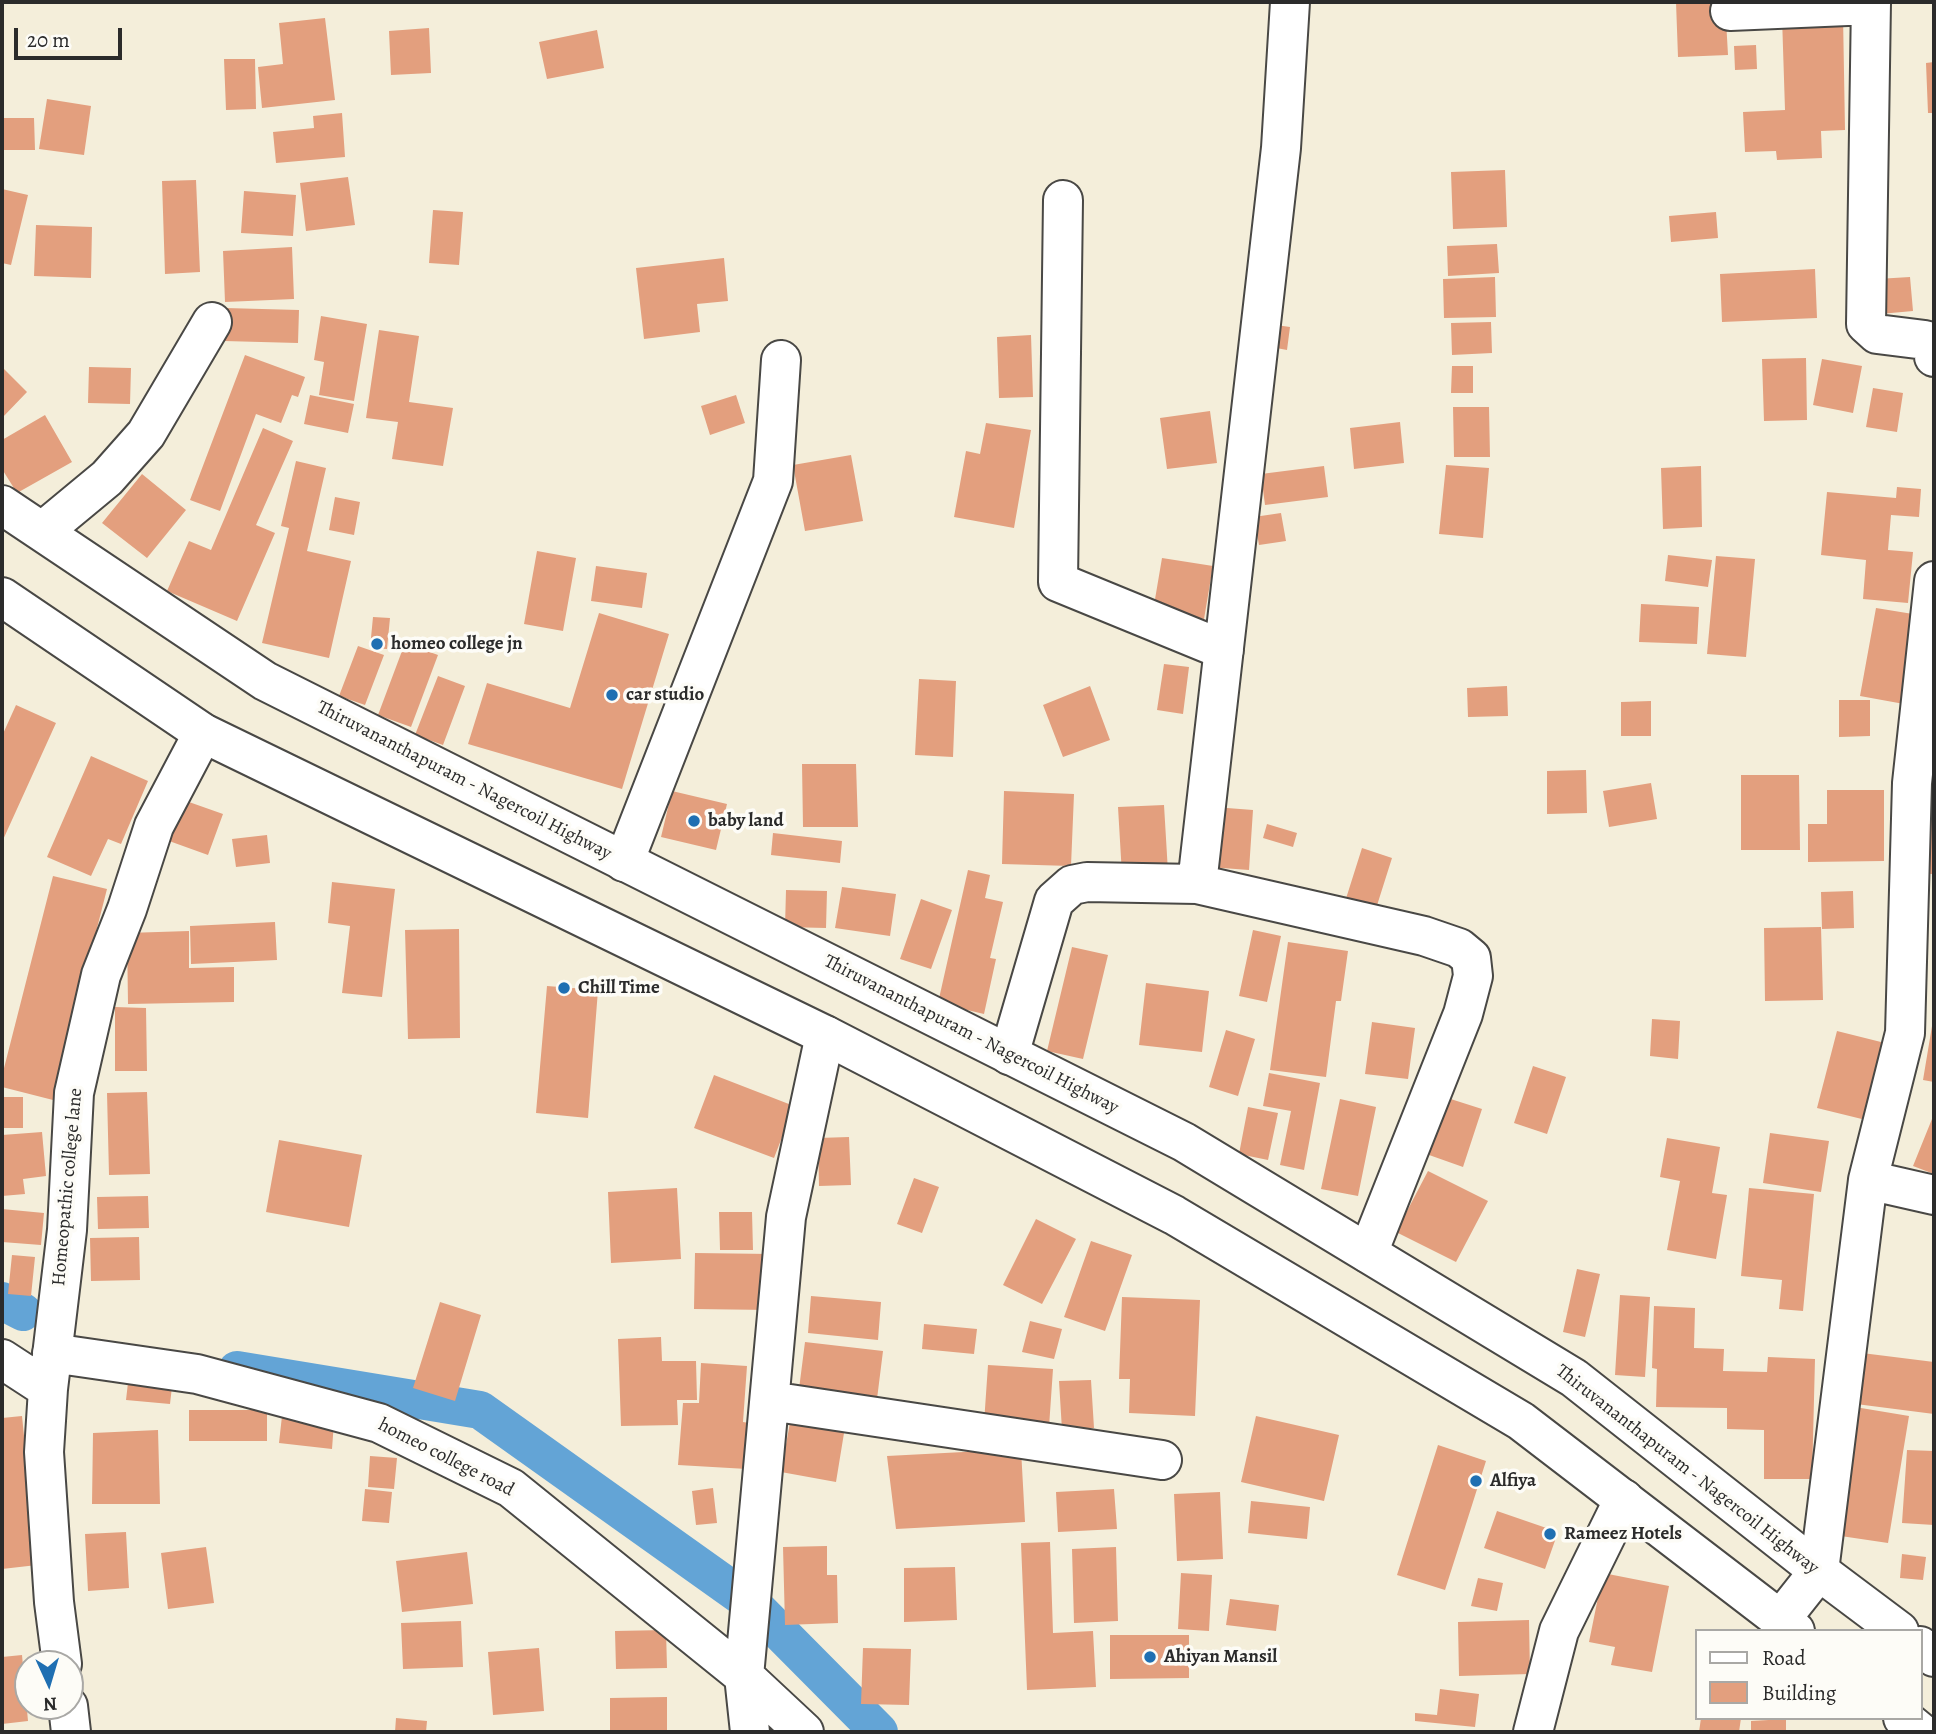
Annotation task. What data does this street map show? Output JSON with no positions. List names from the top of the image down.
{
  "streets": {
    "street": ["Thiruvananthapuram - Nagercoil Highway", "Homeopathic college lane", "homeo college road"]
  },
  "crossings": [
    ["Homeopathic college lane", "homeo college road"]
  ],
  "places": [
    "homeo college jn",
    "car studio",
    "baby land",
    "Chill Time",
    "Alfiya",
    "Rameez Hotels",
    "Ahiyan Mansil"
  ],
  "legend": ["Road", "Building"],
  "scale_bar": "20 m",
  "north": "bottom"
}
